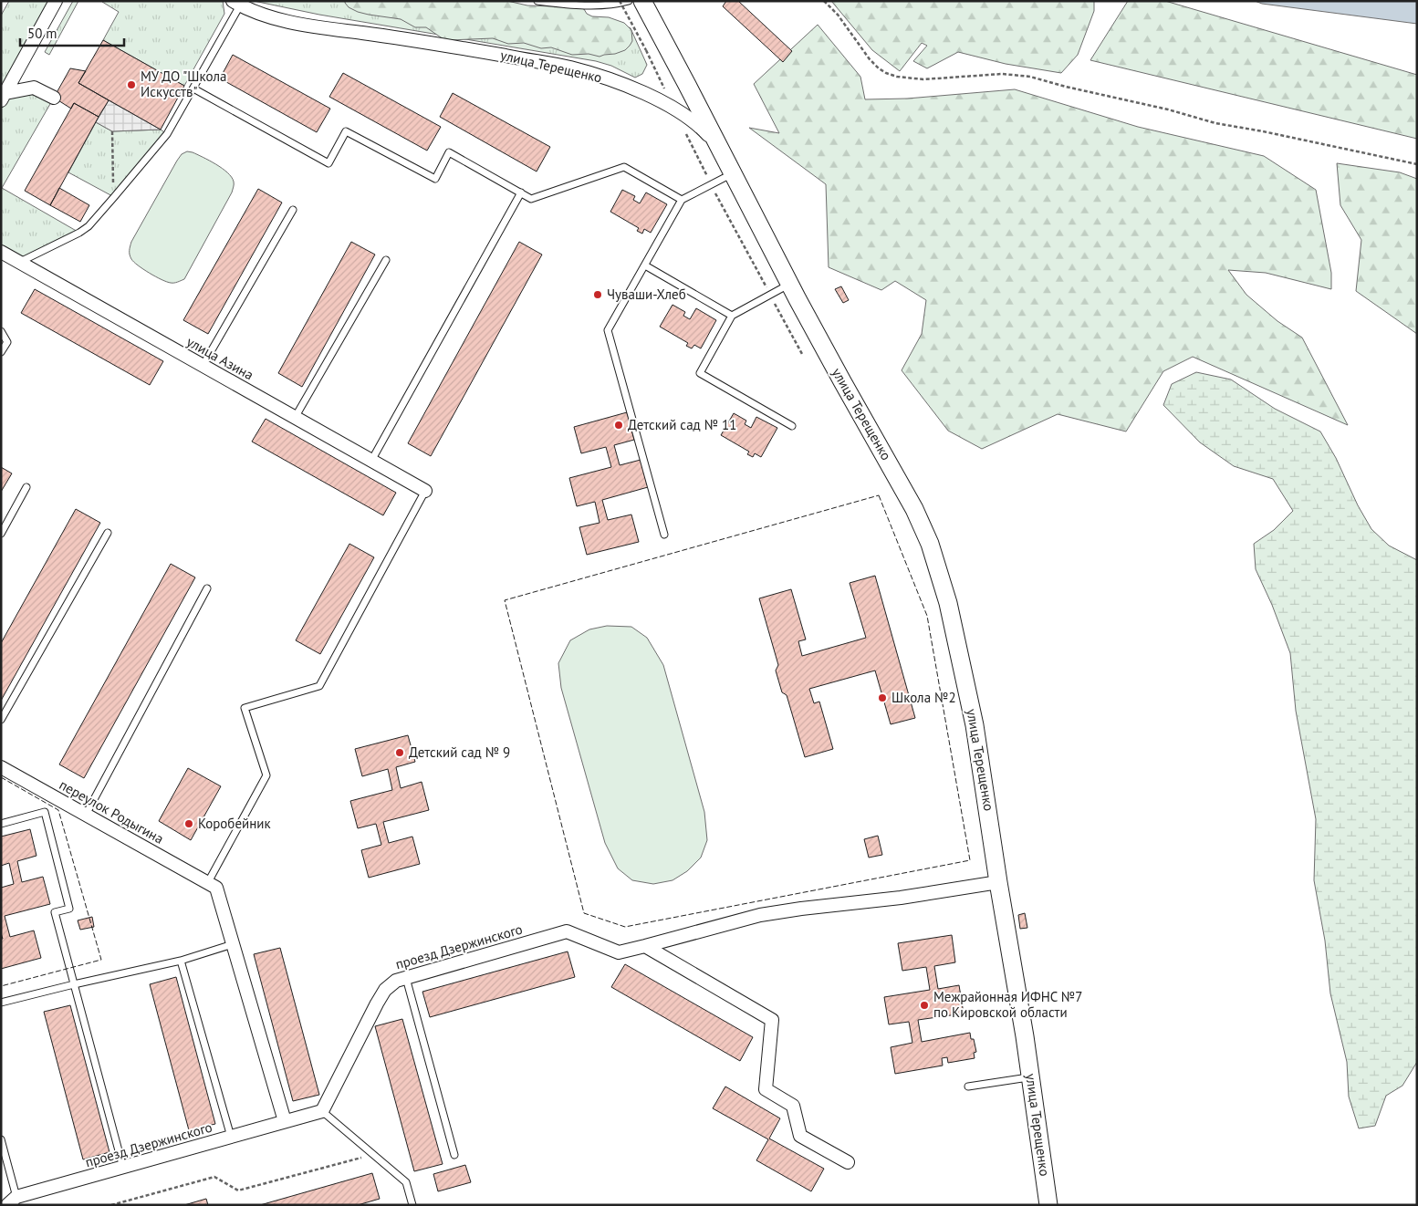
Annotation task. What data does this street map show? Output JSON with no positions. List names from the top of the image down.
{
  "streets": {
    "street": [
      "улица Терещенко",
      "улица Азина",
      "переулок Родыгина",
      "проезд Дзержинского"
    ]
  },
  "crossings": [
    ["улица Терещенко", "проезд Дзержинского"]
  ],
  "places": [
    "МУ ДО \"Школа Искусств\"",
    "Чуваши-Хлеб",
    "Детский сад № 11",
    "Школа №2",
    "Детский сад № 9",
    "Коробейник",
    "Межрайонная ИФНС №7 по Кировской области"
  ],
  "scale_bar": "50 m"
}
